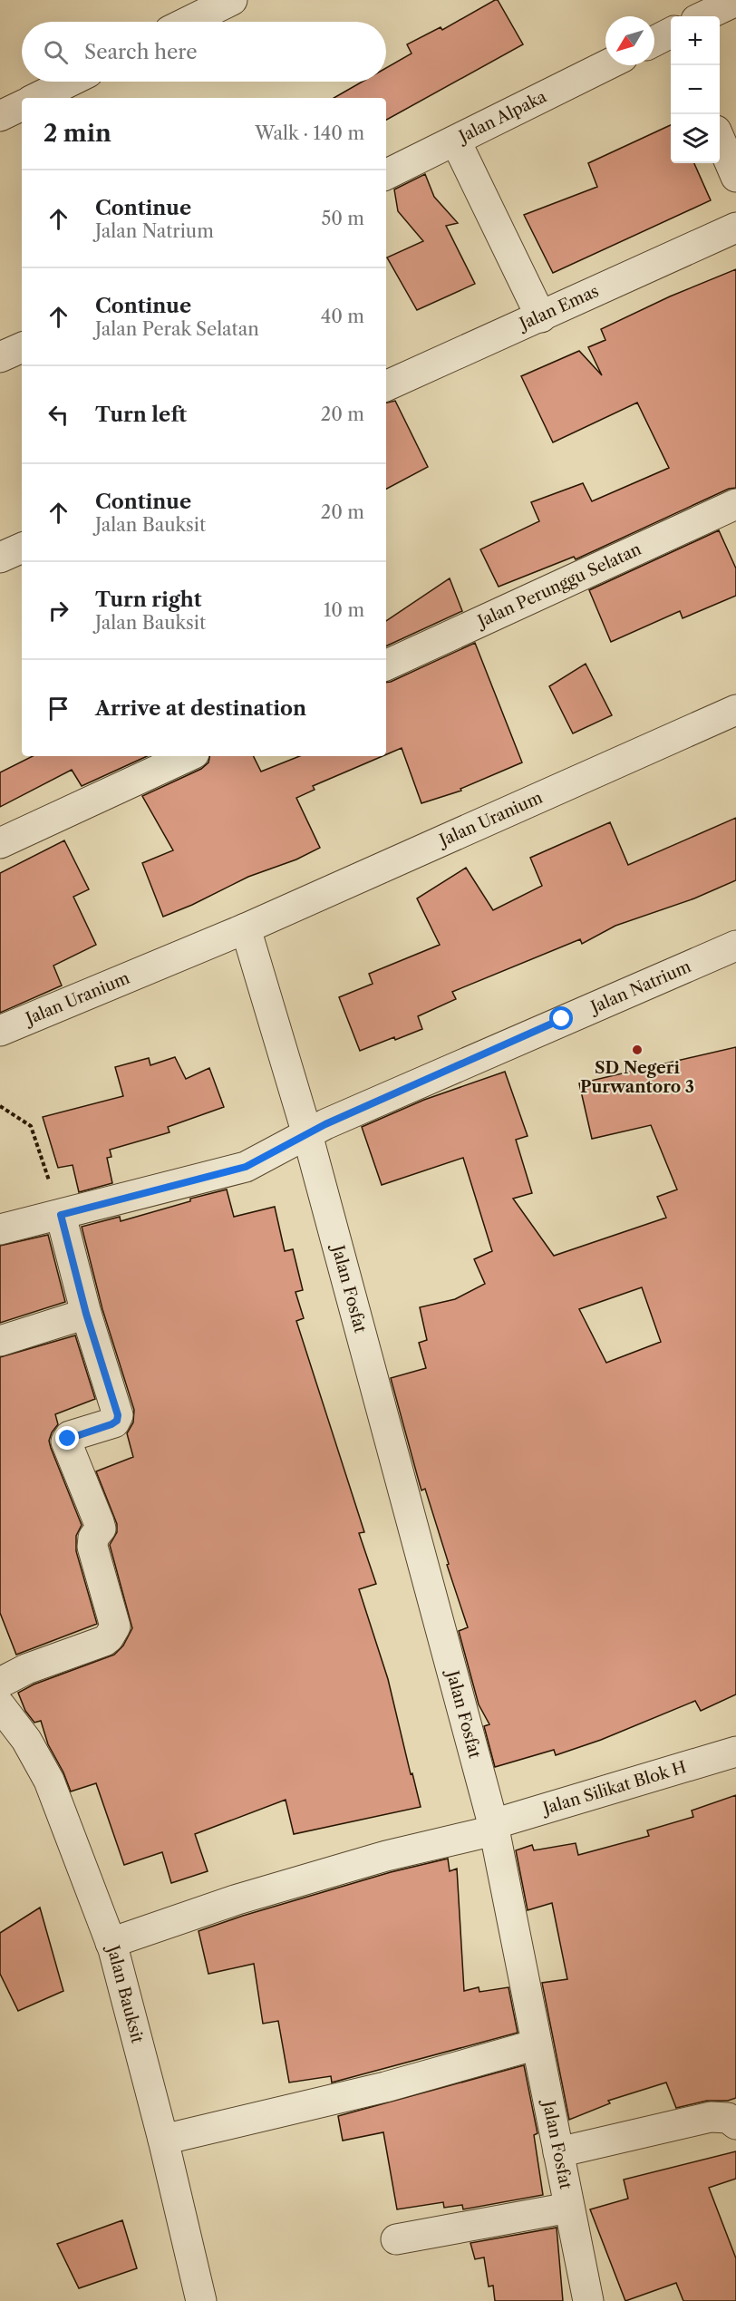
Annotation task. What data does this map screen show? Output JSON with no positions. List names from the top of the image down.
{
  "streets": {
    "street": [
      "Jalan Alpaka",
      "Jalan Emas",
      "Jalan Perunggu Selatan",
      "Jalan Uranium",
      "Jalan Natrium",
      "Jalan Fosfat",
      "Jalan Silikat Blok H",
      "Jalan Bauksit"
    ]
  },
  "crossings": [
    ["Jalan Natrium", "Jalan Fosfat"],
    ["Jalan Fosfat", "Jalan Silikat Blok H"],
    ["Jalan Silikat Blok H", "Jalan Bauksit"]
  ],
  "places": ["SD Negeri Purwantoro 3"],
  "north": "bottom left",
  "page": {
    "map_buttons": ["+", "−"],
    "search": "Search here",
    "heading": ["2 min", "Walk · 140 m"],
    "list": [
      ["Continue", "Jalan Natrium", "50 m"],
      ["Continue", "Jalan Perak Selatan", "40 m"],
      ["Turn left", "20 m"],
      ["Continue", "Jalan Bauksit", "20 m"],
      ["Turn right", "Jalan Bauksit", "10 m"],
      "Arrive at destination"
    ]
  }
}
